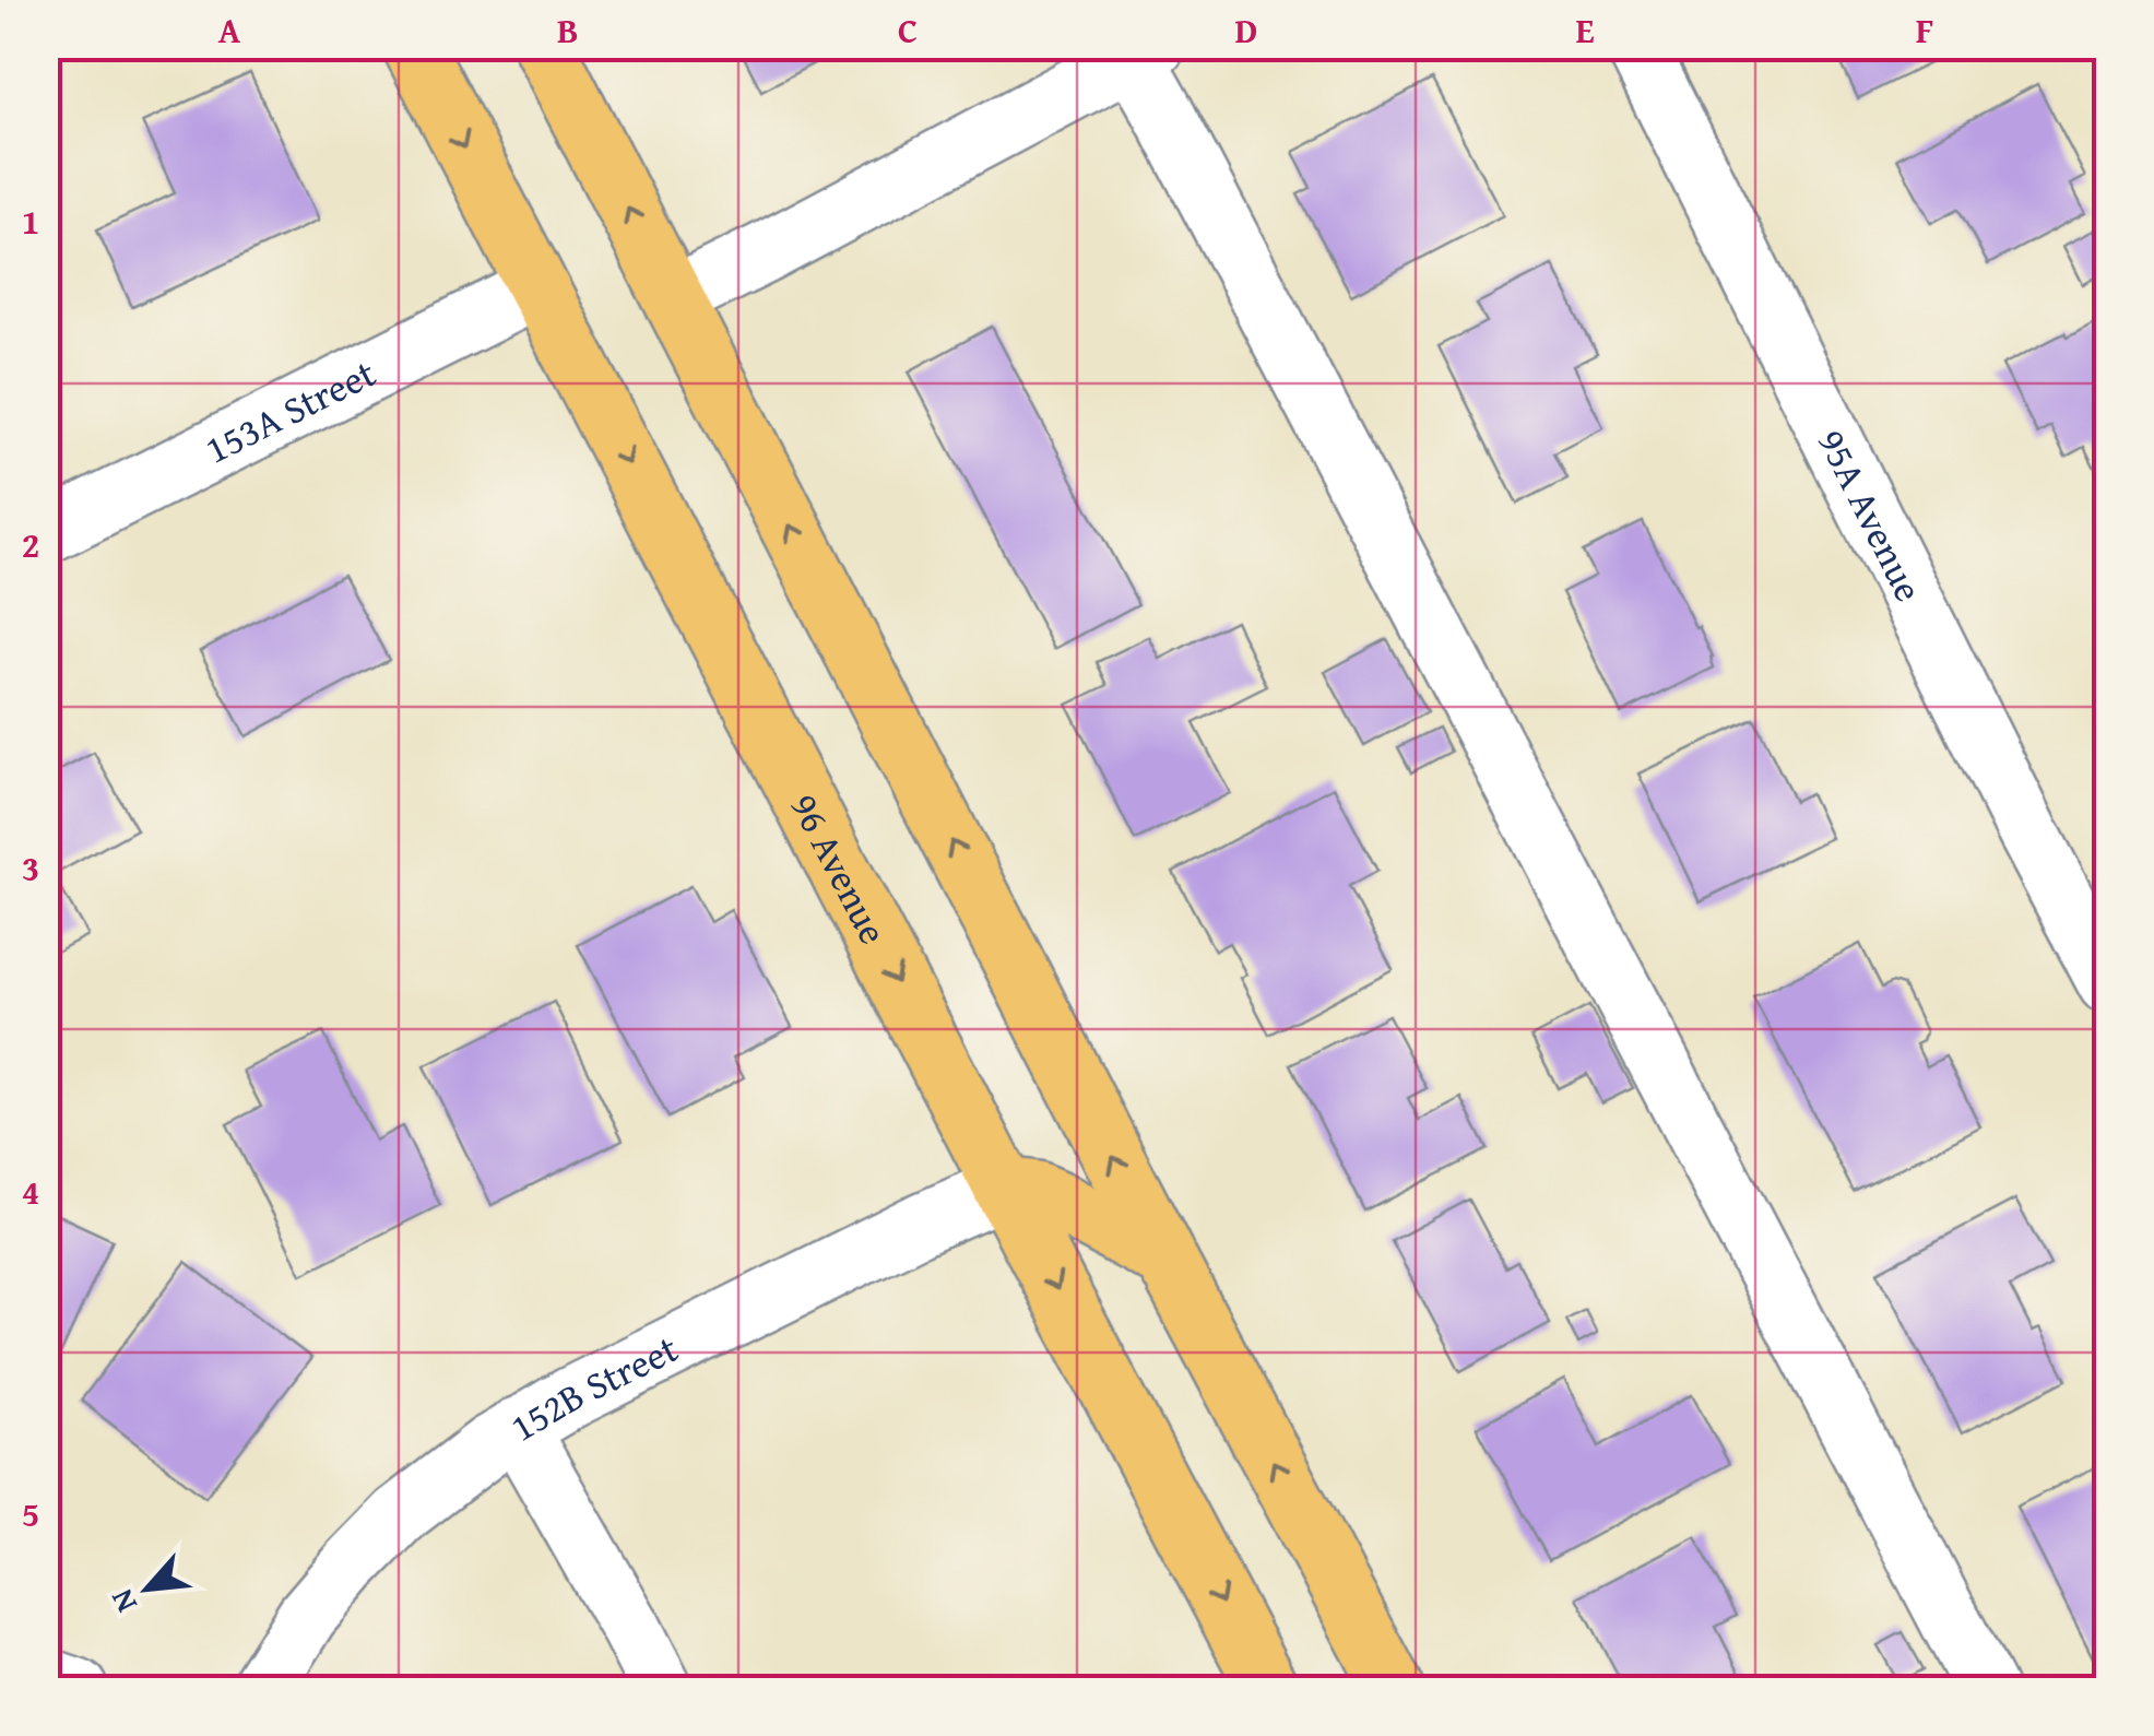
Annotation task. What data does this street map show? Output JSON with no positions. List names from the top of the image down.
{
  "streets": {
    "main road": ["96 Avenue"],
    "street": ["153A Street", "95A Avenue", "152B Street"]
  },
  "crossings": [
    ["153A Street", "96 Avenue"],
    ["96 Avenue", "152B Street"]
  ],
  "north": "bottom left",
  "grid": {
    "columns": [
      "A",
      "B",
      "C",
      "D",
      "E",
      "F"
    ],
    "rows": [
      "1",
      "2",
      "3",
      "4",
      "5"
    ]
  }
}
